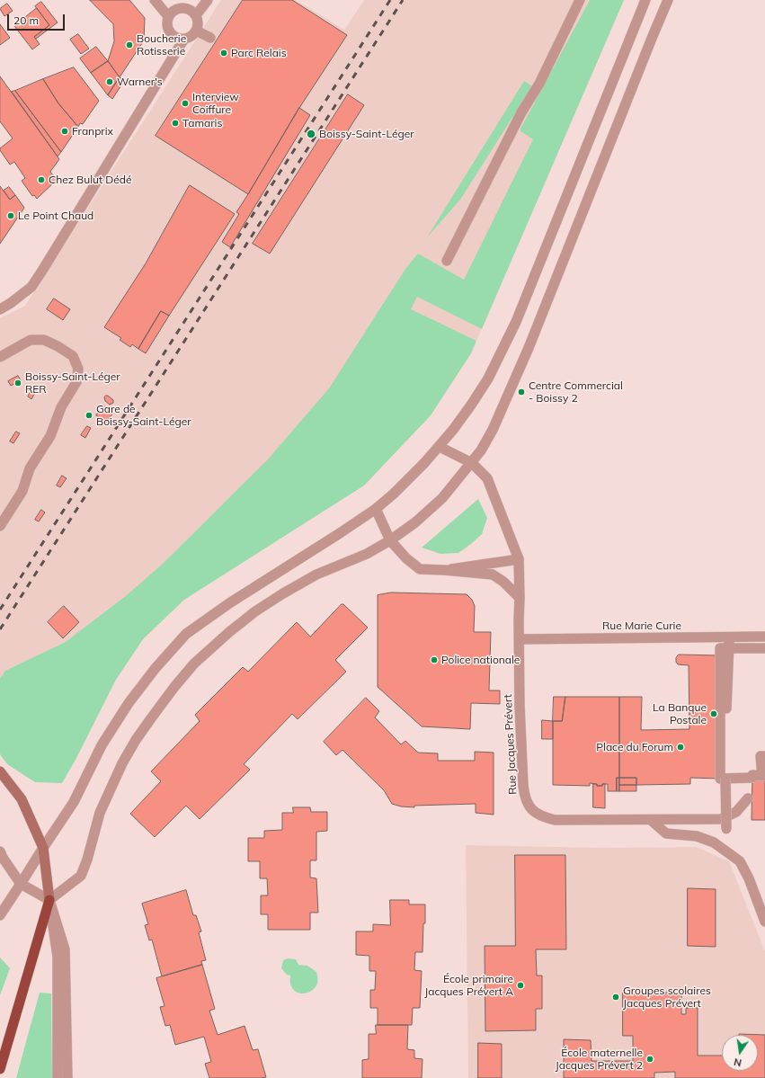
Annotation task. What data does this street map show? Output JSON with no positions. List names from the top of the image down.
{
  "streets": {
    "street": ["Rue Marie Curie", "Rue Jacques Prévert"]
  },
  "crossings": [
    ["Rue Marie Curie", "Rue Jacques Prévert"]
  ],
  "places": [
    "Boucherie Rotisserie",
    "Parc Relais",
    "Warner's",
    "Interview Coiffure",
    "Tamaris",
    "Franprix",
    "Boissy-Saint-Léger",
    "Chez Bulut Dédé",
    "Le Point Chaud",
    "Boissy-Saint-Léger RER",
    "Centre Commercial - Boissy 2",
    "Gare de Boissy-Saint-Léger",
    "Police nationale",
    "La Banque Postale",
    "Place du Forum",
    "École primaire Jacques Prévert A",
    "Groupes scolaires Jacques Prévert",
    "École maternelle Jacques Prévert 2"
  ],
  "scale_bar": "20 m",
  "north": "bottom"
}
